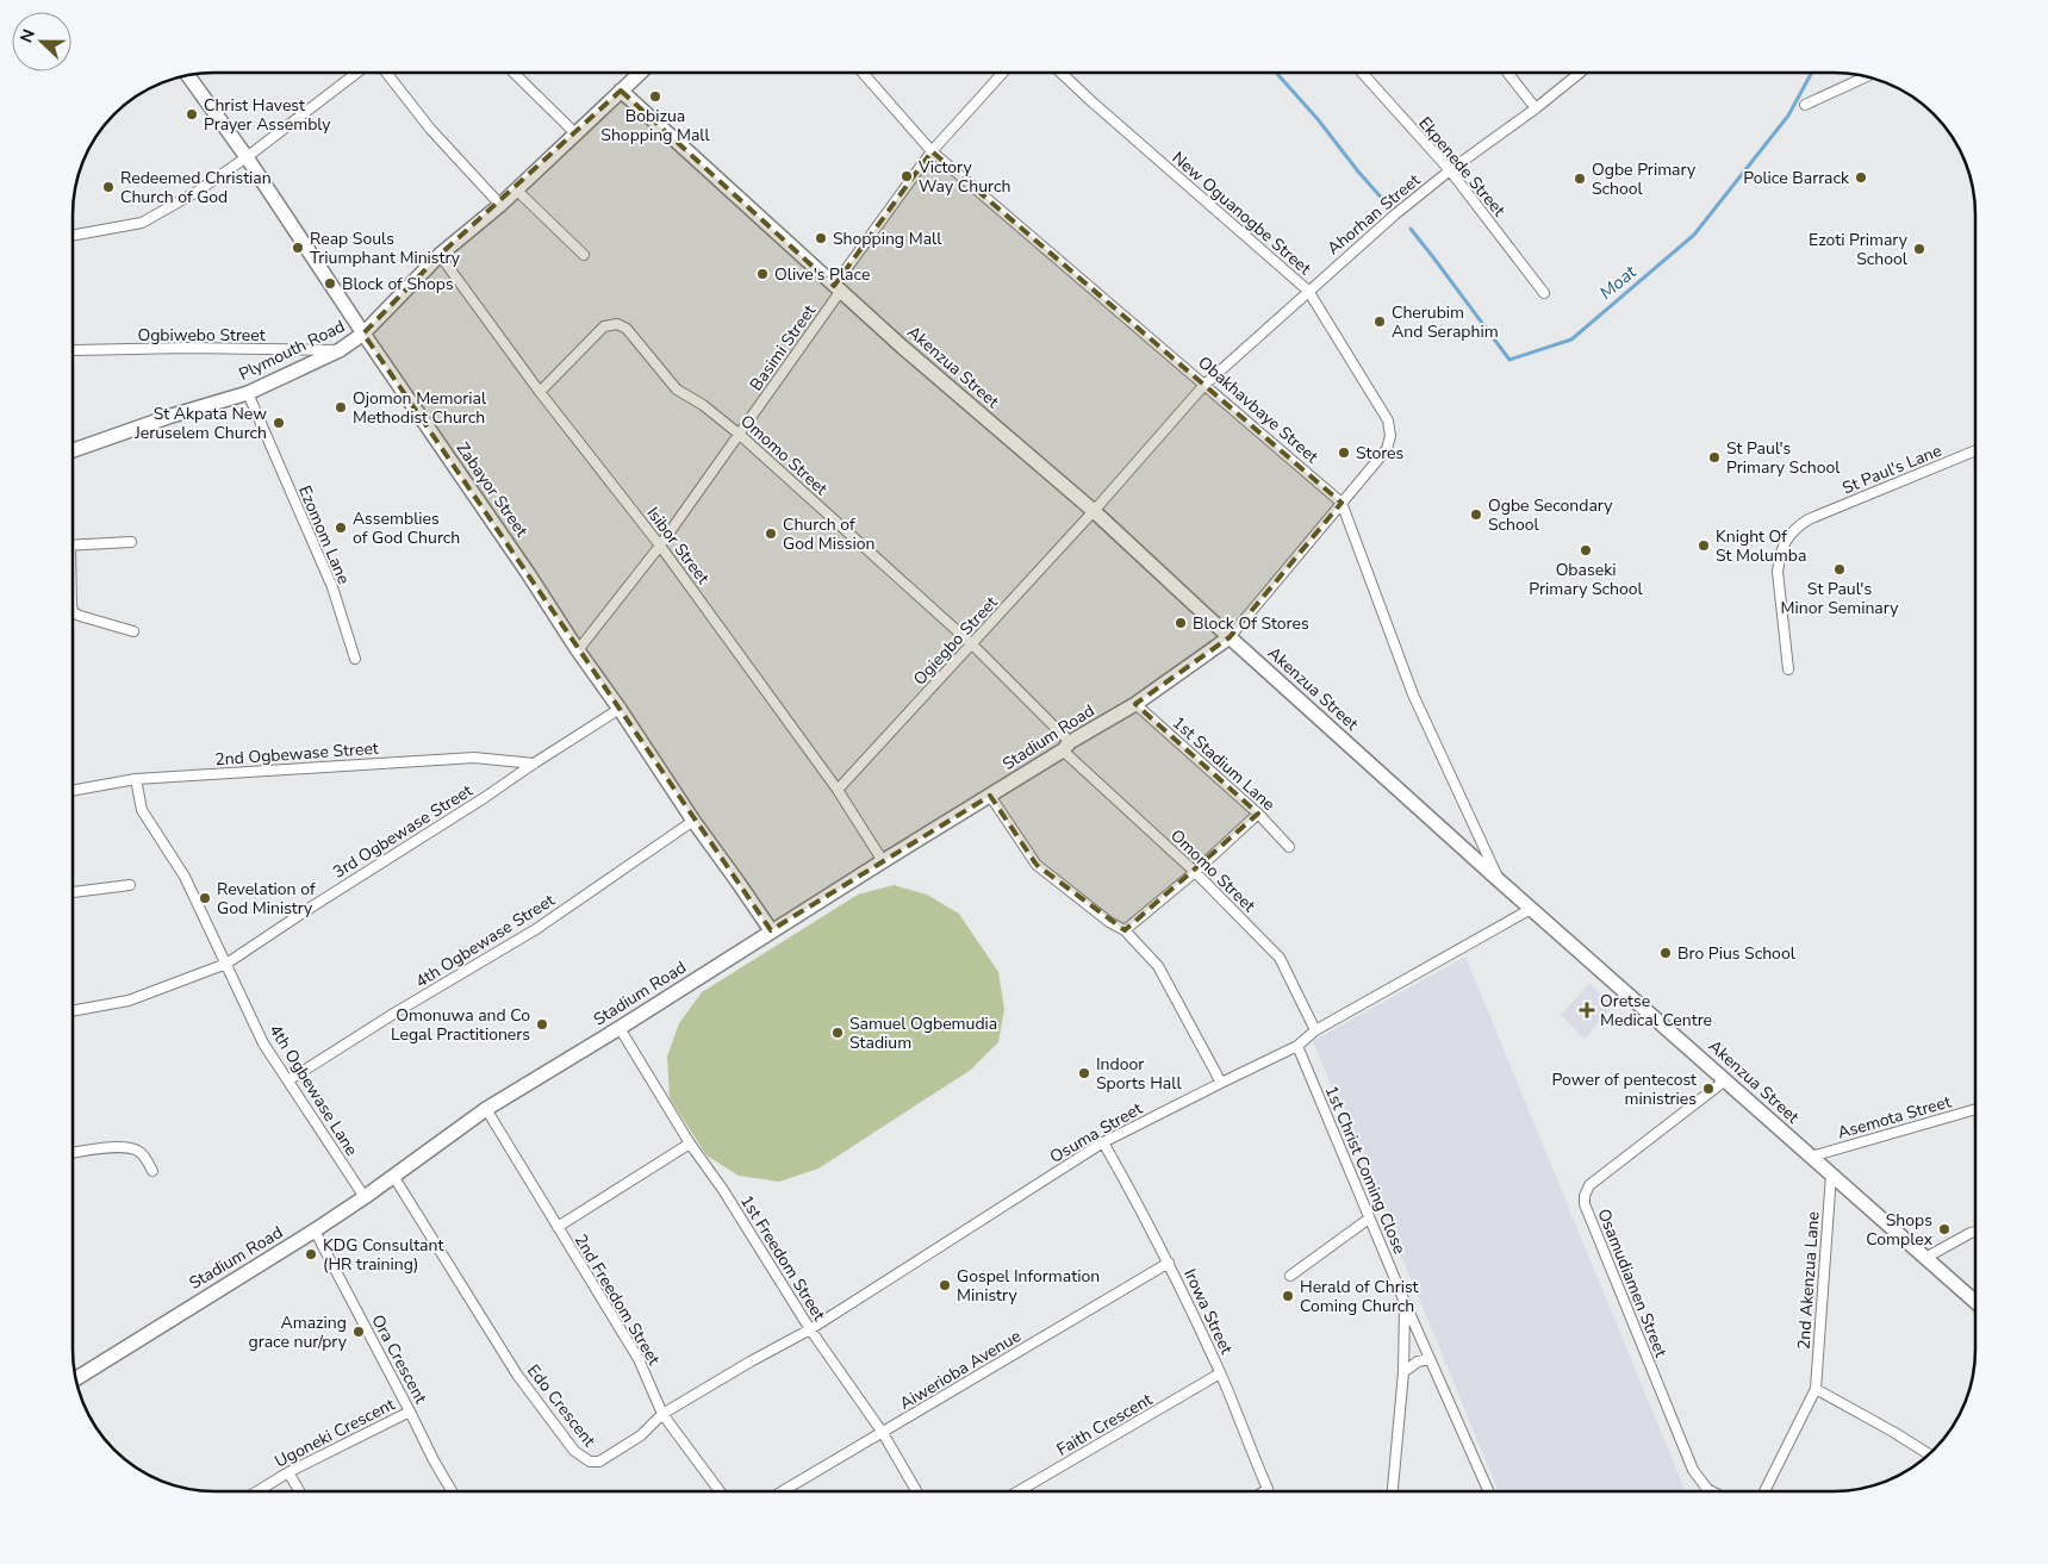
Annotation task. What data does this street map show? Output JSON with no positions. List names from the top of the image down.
{
  "streets": {
    "street": [
      "Ekpenede Street",
      "New Oguanogbe Street",
      "Ahorhan Street",
      "Ogbiwebo Street",
      "Basimi Street",
      "Plymouth Road",
      "Akenzua Street",
      "Obakhavbaye Street",
      "Omomo Street",
      "St Paul's Lane",
      "Zabayor Street",
      "Ezomom Lane",
      "Isibor Street",
      "Ogiegbo Street",
      "Stadium Road",
      "2nd Ogbewase Street",
      "1st Stadium Lane",
      "3rd Ogbewase Street",
      "4th Ogbewase Street",
      "4th Ogbewase Lane",
      "Asemota Street",
      "Osuma Street",
      "1st Christ Coming Close",
      "1st Freedom Street",
      "2nd Akenzua Lane",
      "Osamudiamen Street",
      "2nd Freedom Street",
      "Irowa Street",
      "Ora Crescent",
      "Aiwerioba Avenue",
      "Edo Crescent",
      "Faith Crescent",
      "Ugoneki Crescent"
    ]
  },
  "crossings": [
    ["Ekpenede Street", "Ahorhan Street"],
    ["New Oguanogbe Street", "Ahorhan Street"],
    ["New Oguanogbe Street", "Akenzua Street"],
    ["New Oguanogbe Street", "Obakhavbaye Street"],
    ["New Oguanogbe Street", "Stadium Road"],
    ["Ahorhan Street", "Akenzua Street"],
    ["Ahorhan Street", "Obakhavbaye Street"],
    ["Ahorhan Street", "Ogiegbo Street"],
    ["Ogbiwebo Street", "Plymouth Road"],
    ["Basimi Street", "Akenzua Street"],
    ["Basimi Street", "Obakhavbaye Street"],
    ["Basimi Street", "Omomo Street"],
    ["Basimi Street", "Zabayor Street"],
    ["Basimi Street", "Isibor Street"],
    ["Plymouth Road", "Akenzua Street"],
    ["Plymouth Road", "Zabayor Street"],
    ["Plymouth Road", "Ezomom Lane"],
    ["Plymouth Road", "Isibor Street"],
    ["Akenzua Street", "Obakhavbaye Street"],
    ["Akenzua Street", "Ogiegbo Street"],
    ["Akenzua Street", "Stadium Road"],
    ["Akenzua Street", "Asemota Street"],
    ["Akenzua Street", "Osuma Street"],
    ["Akenzua Street", "2nd Akenzua Lane"],
    ["Akenzua Street", "Osamudiamen Street"],
    ["Omomo Street", "Isibor Street"],
    ["Omomo Street", "Ogiegbo Street"],
    ["Omomo Street", "Stadium Road"],
    ["Omomo Street", "Osuma Street"],
    ["Zabayor Street", "Stadium Road"],
    ["Zabayor Street", "3rd Ogbewase Street"],
    ["Zabayor Street", "4th Ogbewase Street"],
    ["Isibor Street", "Ogiegbo Street"],
    ["Isibor Street", "Stadium Road"],
    ["Stadium Road", "1st Stadium Lane"],
    ["Stadium Road", "4th Ogbewase Lane"],
    ["Stadium Road", "1st Freedom Street"],
    ["Stadium Road", "2nd Freedom Street"],
    ["Stadium Road", "Ora Crescent"],
    ["Stadium Road", "Edo Crescent"],
    ["2nd Ogbewase Street", "3rd Ogbewase Street"],
    ["2nd Ogbewase Street", "4th Ogbewase Lane"],
    ["3rd Ogbewase Street", "4th Ogbewase Lane"],
    ["4th Ogbewase Street", "4th Ogbewase Lane"],
    ["Osuma Street", "1st Christ Coming Close"],
    ["Osuma Street", "1st Freedom Street"],
    ["Osuma Street", "Irowa Street"],
    ["Osuma Street", "Edo Crescent"],
    ["1st Freedom Street", "Aiwerioba Avenue"],
    ["1st Freedom Street", "Edo Crescent"],
    ["2nd Freedom Street", "Edo Crescent"],
    ["Irowa Street", "Aiwerioba Avenue"],
    ["Irowa Street", "Faith Crescent"],
    ["Ora Crescent", "Ugoneki Crescent"]
  ],
  "water": ["Moat"],
  "places": {
    "other": [
      "Bobizua Shopping Mall",
      "Christ Havest Prayer Assembly",
      "Victory Way Church",
      "Police Barrack",
      "Ogbe Primary School",
      "Redeemed Christian Church of God",
      "Shopping Mall",
      "Reap Souls Triumphant Ministry",
      "Ezoti Primary School",
      "Olive's Place",
      "Block of Shops",
      "Cherubim And Seraphim",
      "Ojomon Memorial Methodist Church",
      "St Akpata New Jeruselem Church",
      "Stores",
      "St Paul's Primary School",
      "Ogbe Secondary School",
      "Assemblies of God Church",
      "Church of God Mission",
      "Knight Of St Molumba",
      "Obaseki Primary School",
      "St Paul's Minor Seminary",
      "Block Of Stores",
      "Revelation of God Ministry",
      "Bro Pius School",
      "Omonuwa and Co Legal Practitioners",
      "Samuel Ogbemudia Stadium",
      "Indoor Sports Hall",
      "Power of pentecost ministries",
      "Shops Complex",
      "KDG Consultant (HR training)",
      "Gospel Information Ministry",
      "Herald of Christ Coming Church",
      "Amazing grace nur/pry"
    ],
    "health": ["Oretse Medical Centre"]
  },
  "north": "left"
}
